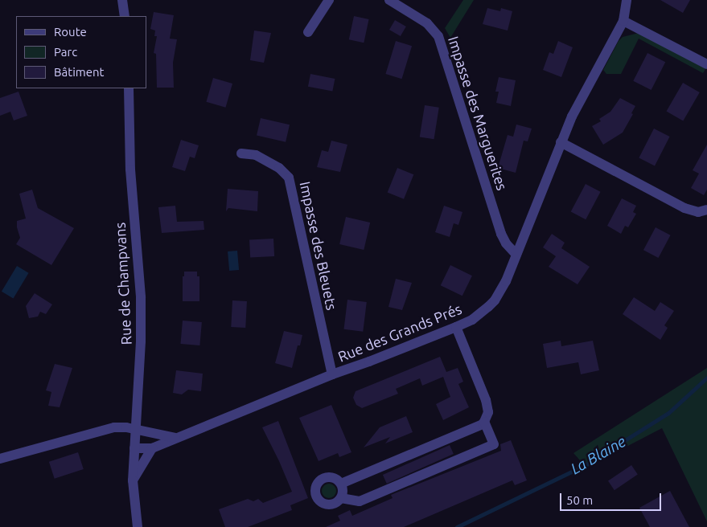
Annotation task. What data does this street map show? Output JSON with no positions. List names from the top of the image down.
{
  "streets": {
    "street": [
      "Impasse des Marguerites",
      "Impasse des Bleuets",
      "Rue de Champvans",
      "Rue des Grands Prés"
    ]
  },
  "crossings": [
    ["Impasse des Marguerites", "Rue des Grands Prés"],
    ["Impasse des Bleuets", "Rue des Grands Prés"],
    ["Rue de Champvans", "Rue des Grands Prés"]
  ],
  "water": ["La Blaine"],
  "legend": ["Route", "Parc", "Bâtiment"],
  "scale_bar": "50 m"
}
